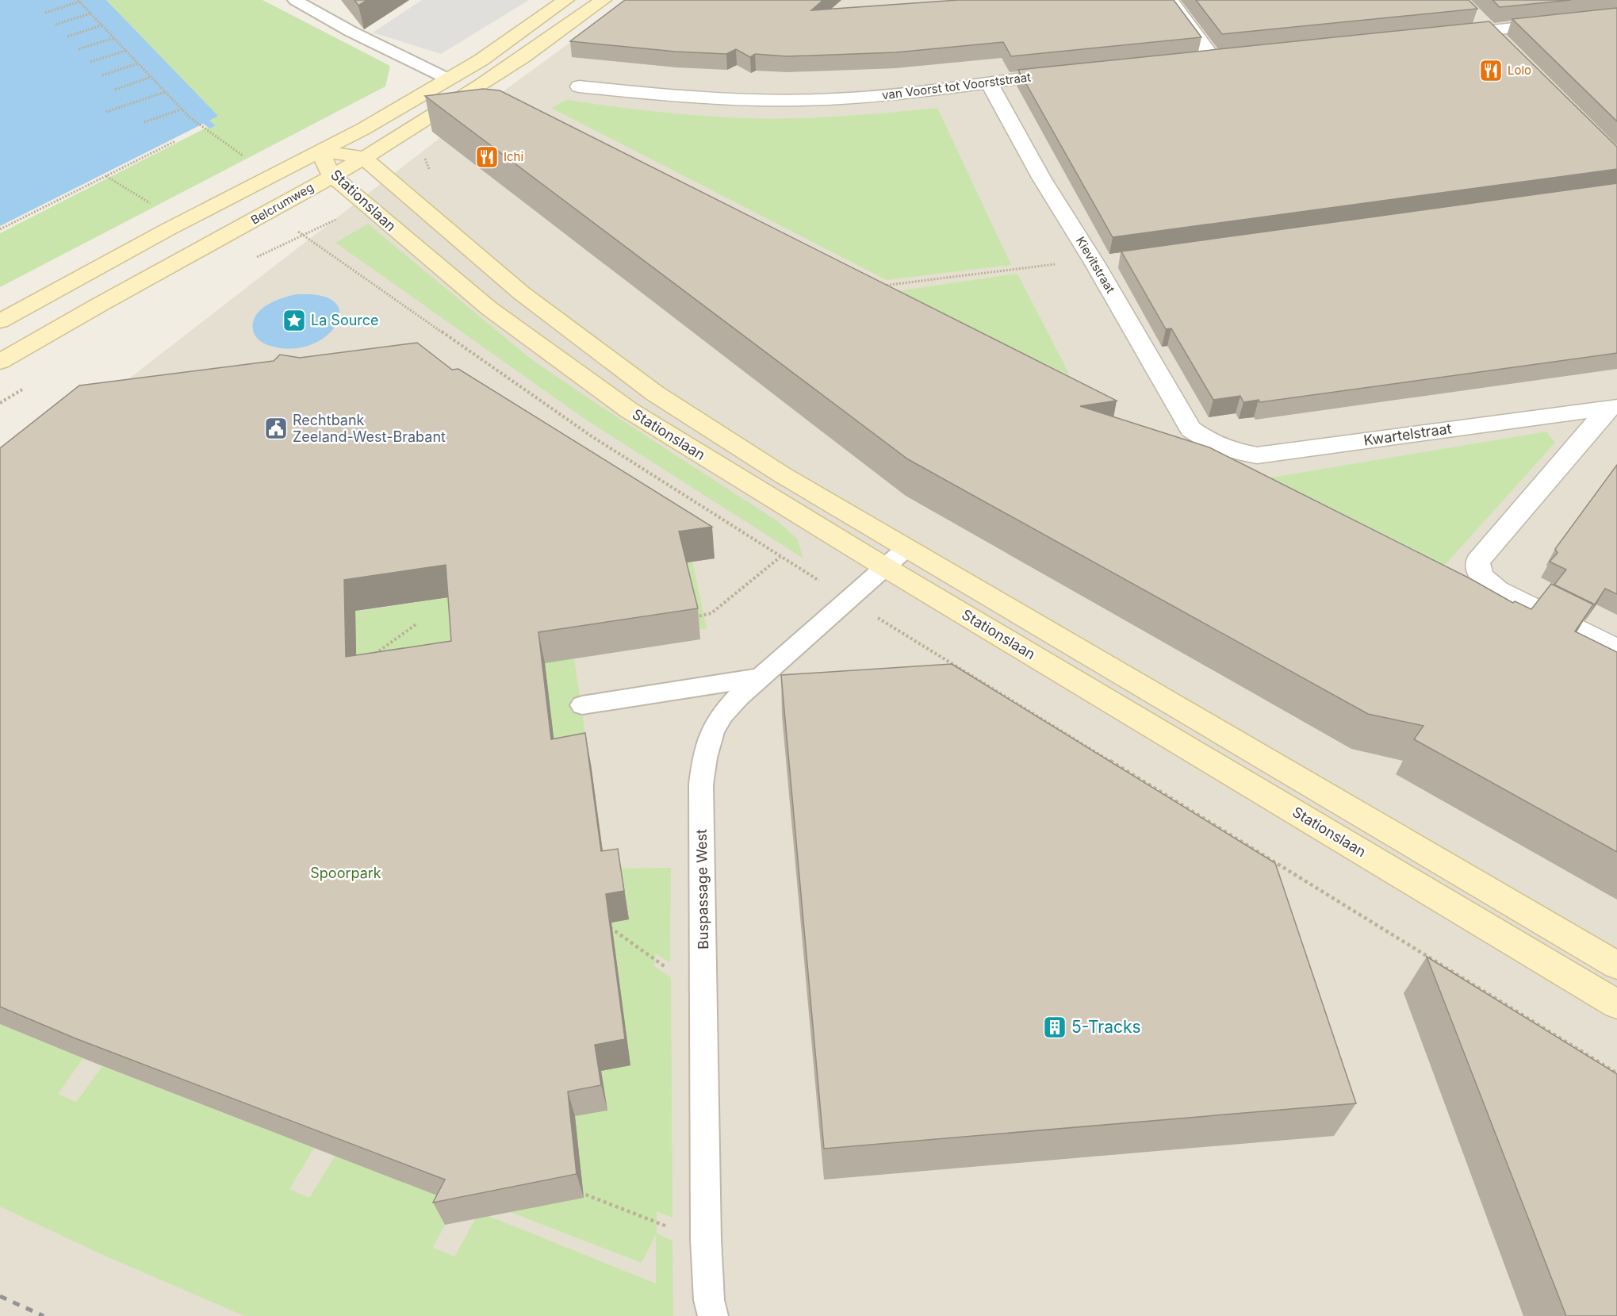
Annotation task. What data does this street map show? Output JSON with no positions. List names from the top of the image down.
{
  "streets": {
    "main road": ["Stationslaan", "Belcrumweg"],
    "street": ["van Voorst tot Voorststraat", "Kievitstraat", "Kwartelstraat"],
    "lane": ["Buspassage West"]
  },
  "crossings": [
    ["van Voorst tot Voorststraat", "Kievitstraat"],
    ["Stationslaan", "Belcrumweg"],
    ["Stationslaan", "Buspassage West"],
    ["Kievitstraat", "Kwartelstraat"]
  ],
  "parks": ["Spoorpark"],
  "places": {
    "restaurant": ["Lolo", "Ichi"],
    "place": ["La Source"],
    "public building": ["Rechtbank Zeeland-West-Brabant"],
    "building": ["5-Tracks"]
  }
}
